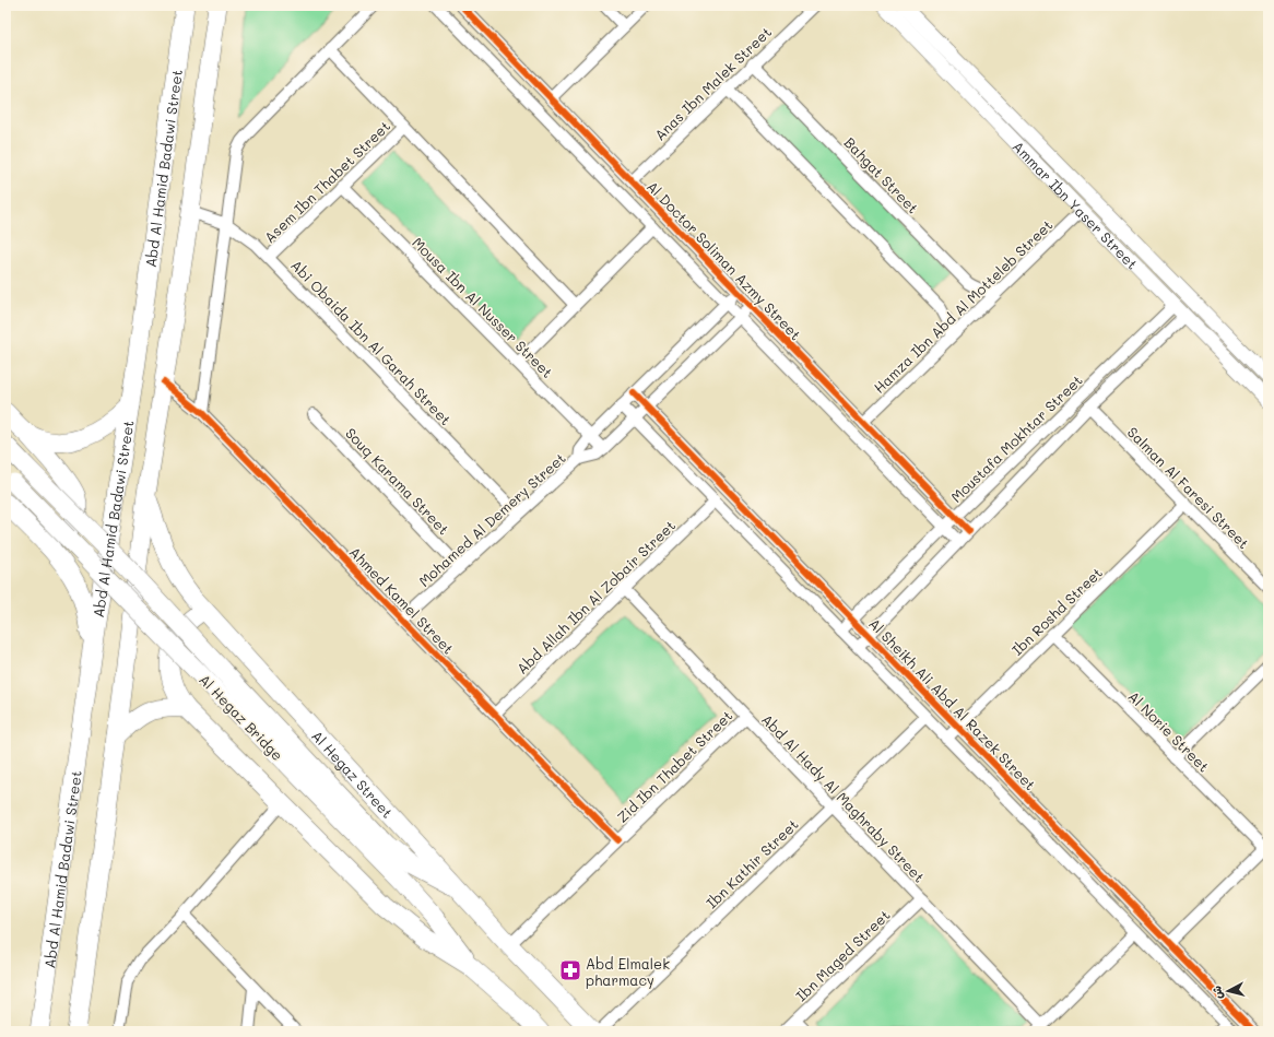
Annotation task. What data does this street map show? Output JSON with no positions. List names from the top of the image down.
{
  "streets": {
    "main road": ["Abd Al Hamid Badawi Street", "Al Hegaz Bridge", "Al Hegaz Street"],
    "street": [
      "Anas Ibn Malek Street",
      "Bahgat Street",
      "Asem Ibn Thabet Street",
      "Ammar Ibn Yaser Street",
      "Al Doctor Soliman Azmy Street",
      "Hamza Ibn Abd Al Motteleb Street",
      "Mousa Ibn Al Nusser Street",
      "Abi Obaida Ibn Al Garah Street",
      "Moustafa Mokhtar Street",
      "Souq Karama Street",
      "Salman Al Faresi Street",
      "Mohamed Al Demery Street",
      "Abd Allah Ibn Al Zobair Street",
      "Ahmed Kamel Street",
      "Ibn Roshd Street",
      "Al Sheikh Ali Abd Al Razek Street",
      "Al Norie Street",
      "Zid Ibn Thabet Street",
      "Abd Al Hady Al Maghraby Street",
      "Ibn Kathir Street",
      "Ibn Maged Street"
    ]
  },
  "crossings": [
    ["Anas Ibn Malek Street", "Bahgat Street"],
    ["Anas Ibn Malek Street", "Al Doctor Soliman Azmy Street"],
    ["Abd Al Hamid Badawi Street", "Abi Obaida Ibn Al Garah Street"],
    ["Abd Al Hamid Badawi Street", "Ahmed Kamel Street"],
    ["Abd Al Hamid Badawi Street", "Al Hegaz Street"],
    ["Bahgat Street", "Hamza Ibn Abd Al Motteleb Street"],
    ["Asem Ibn Thabet Street", "Mousa Ibn Al Nusser Street"],
    ["Asem Ibn Thabet Street", "Abi Obaida Ibn Al Garah Street"],
    ["Ammar Ibn Yaser Street", "Hamza Ibn Abd Al Motteleb Street"],
    ["Ammar Ibn Yaser Street", "Moustafa Mokhtar Street"],
    ["Al Doctor Soliman Azmy Street", "Hamza Ibn Abd Al Motteleb Street"],
    ["Al Doctor Soliman Azmy Street", "Moustafa Mokhtar Street"],
    ["Al Doctor Soliman Azmy Street", "Mohamed Al Demery Street"],
    ["Mousa Ibn Al Nusser Street", "Mohamed Al Demery Street"],
    ["Abi Obaida Ibn Al Garah Street", "Mohamed Al Demery Street"],
    ["Moustafa Mokhtar Street", "Salman Al Faresi Street"],
    ["Moustafa Mokhtar Street", "Al Sheikh Ali Abd Al Razek Street"],
    ["Souq Karama Street", "Mohamed Al Demery Street"],
    ["Salman Al Faresi Street", "Ibn Roshd Street"],
    ["Mohamed Al Demery Street", "Ahmed Kamel Street"],
    ["Mohamed Al Demery Street", "Al Sheikh Ali Abd Al Razek Street"],
    ["Abd Allah Ibn Al Zobair Street", "Ahmed Kamel Street"],
    ["Abd Allah Ibn Al Zobair Street", "Al Sheikh Ali Abd Al Razek Street"],
    ["Abd Allah Ibn Al Zobair Street", "Abd Al Hady Al Maghraby Street"],
    ["Ahmed Kamel Street", "Zid Ibn Thabet Street"],
    ["Ibn Roshd Street", "Al Sheikh Ali Abd Al Razek Street"],
    ["Ibn Roshd Street", "Al Norie Street"],
    ["Al Sheikh Ali Abd Al Razek Street", "Ibn Kathir Street"],
    ["Al Hegaz Bridge", "Al Hegaz Street"],
    ["Zid Ibn Thabet Street", "Al Hegaz Street"],
    ["Zid Ibn Thabet Street", "Abd Al Hady Al Maghraby Street"],
    ["Abd Al Hady Al Maghraby Street", "Ibn Kathir Street"],
    ["Abd Al Hady Al Maghraby Street", "Ibn Maged Street"]
  ],
  "places": {
    "pharmacy": ["Abd Elmalek pharmacy"]
  },
  "north": "left"
}
